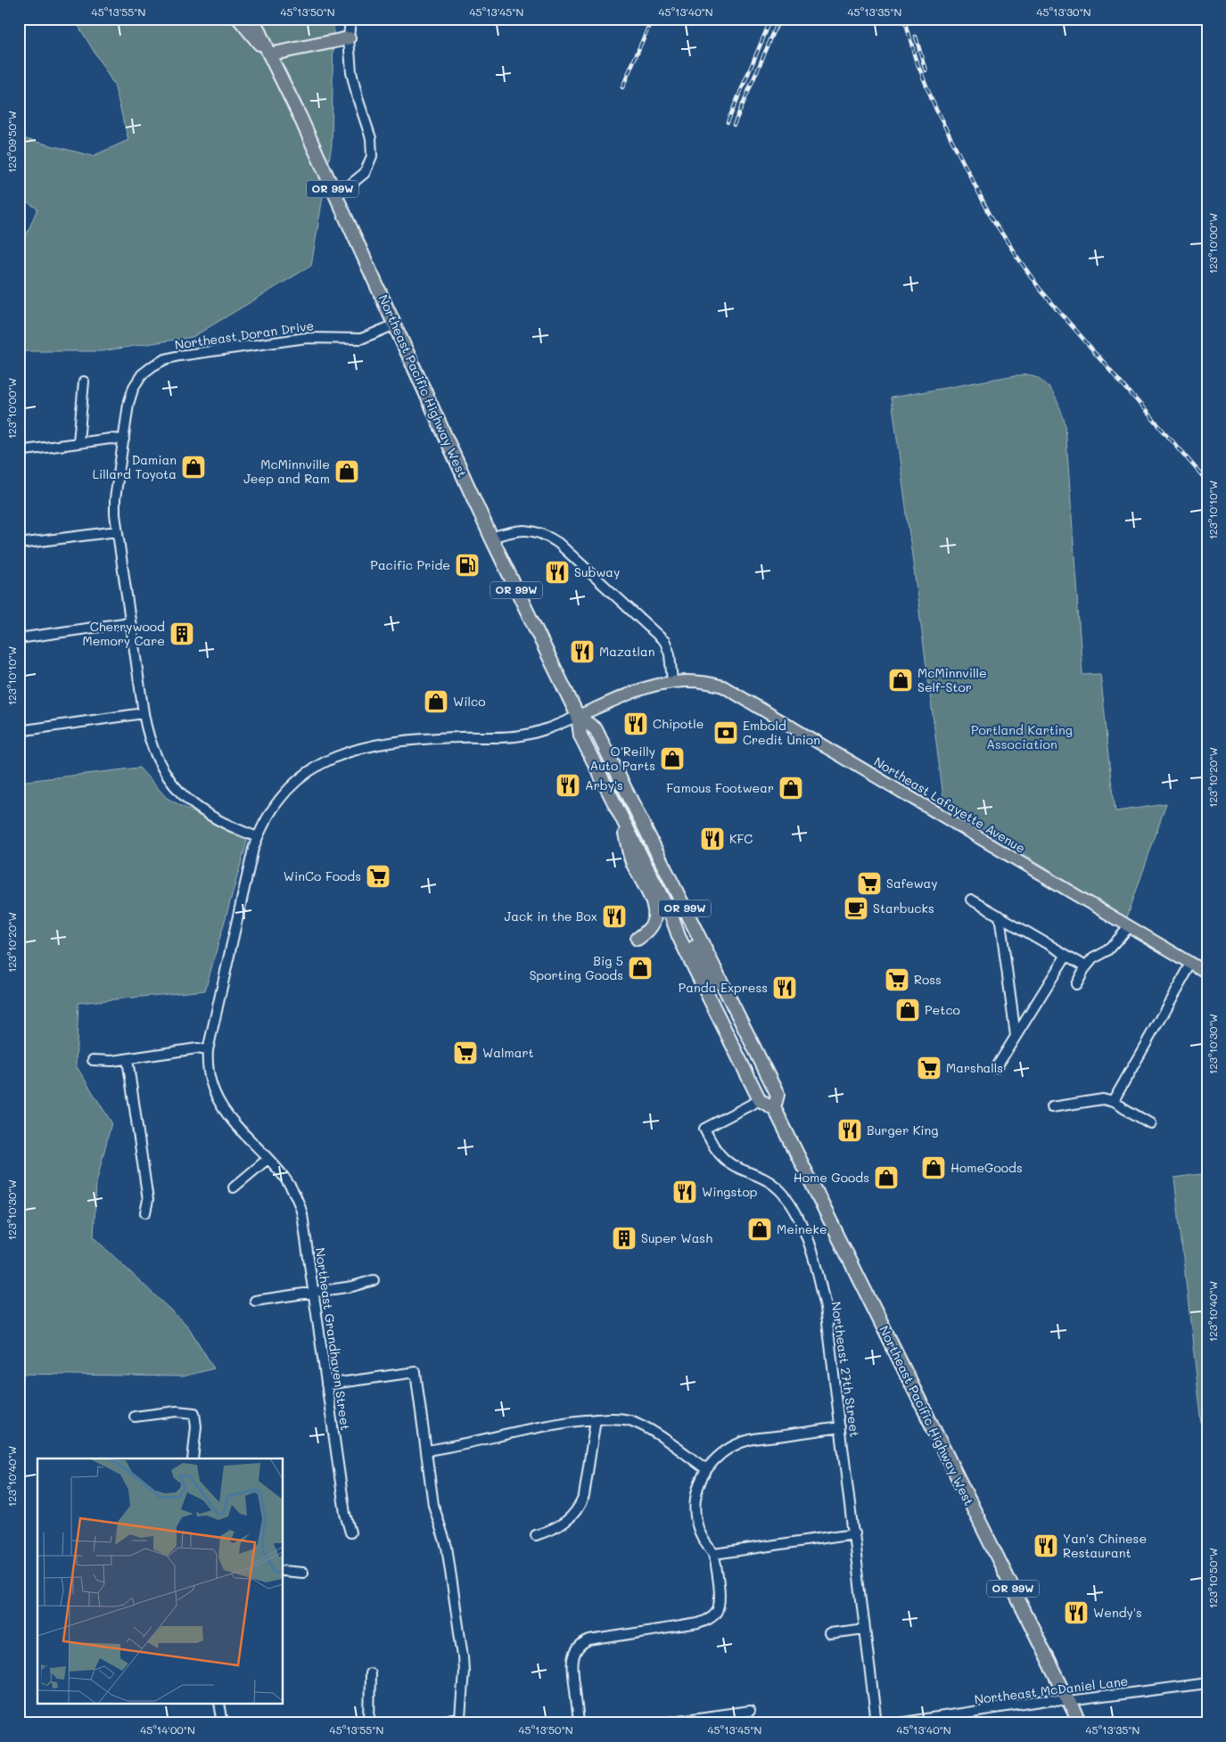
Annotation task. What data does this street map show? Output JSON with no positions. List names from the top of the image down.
{
  "streets": {
    "highway": ["OR 99W", "Northeast Pacific Highway West"],
    "main road": ["Northeast Lafayette Avenue"],
    "street": [
      "Northeast Doran Drive",
      "Northeast Grandhaven Street",
      "Northeast 27th Street",
      "Northeast McDaniel Lane"
    ]
  },
  "crossings": [
    ["OR 99W", "Northeast Pacific Highway West"],
    ["Northeast Doran Drive", "Northeast Pacific Highway West"],
    ["Northeast Doran Drive", "Northeast Grandhaven Street"],
    ["Northeast Pacific Highway West", "Northeast Lafayette Avenue"],
    ["Northeast Pacific Highway West", "Northeast Grandhaven Street"],
    ["Northeast Pacific Highway West", "Northeast 27th Street"],
    ["Northeast Pacific Highway West", "Northeast McDaniel Lane"],
    ["Northeast Lafayette Avenue", "Northeast Grandhaven Street"]
  ],
  "parks": ["Portland Karting Association"],
  "places": {
    "shop": [
      "Damian Lillard Toyota",
      "McMinnville Jeep and Ram",
      "McMinnville Self-Stor",
      "Wilco",
      "O'Reilly Auto Parts",
      "Famous Footwear",
      "Big 5 Sporting Goods",
      "Petco",
      "HomeGoods",
      "Home Goods",
      "Meineke"
    ],
    "fuel station": ["Pacific Pride"],
    "restaurant": [
      "Subway",
      "Mazatlan",
      "Chipotle",
      "Arby's",
      "KFC",
      "Jack in the Box",
      "Panda Express",
      "Burger King",
      "Wingstop",
      "Yan's Chinese Restaurant",
      "Wendy's"
    ],
    "building": ["Cherrywood Memory Care", "Super Wash"],
    "bank": ["Embold Credit Union"],
    "supermarket": [
      "WinCo Foods",
      "Safeway",
      "Ross",
      "Walmart",
      "Marshalls"
    ],
    "cafe": ["Starbucks"]
  },
  "coordinates": [
    "45°13'55\"N",
    "45°13'50\"N",
    "45°13'45\"N",
    "45°13'40\"N",
    "45°13'35\"N",
    "45°13'30\"N",
    "123°09'50\"W",
    "123°10'00\"W",
    "123°10'10\"W",
    "123°10'20\"W",
    "123°10'30\"W",
    "123°10'40\"W",
    "123°10'50\"W",
    "45°14'00\"N"
  ]
}
